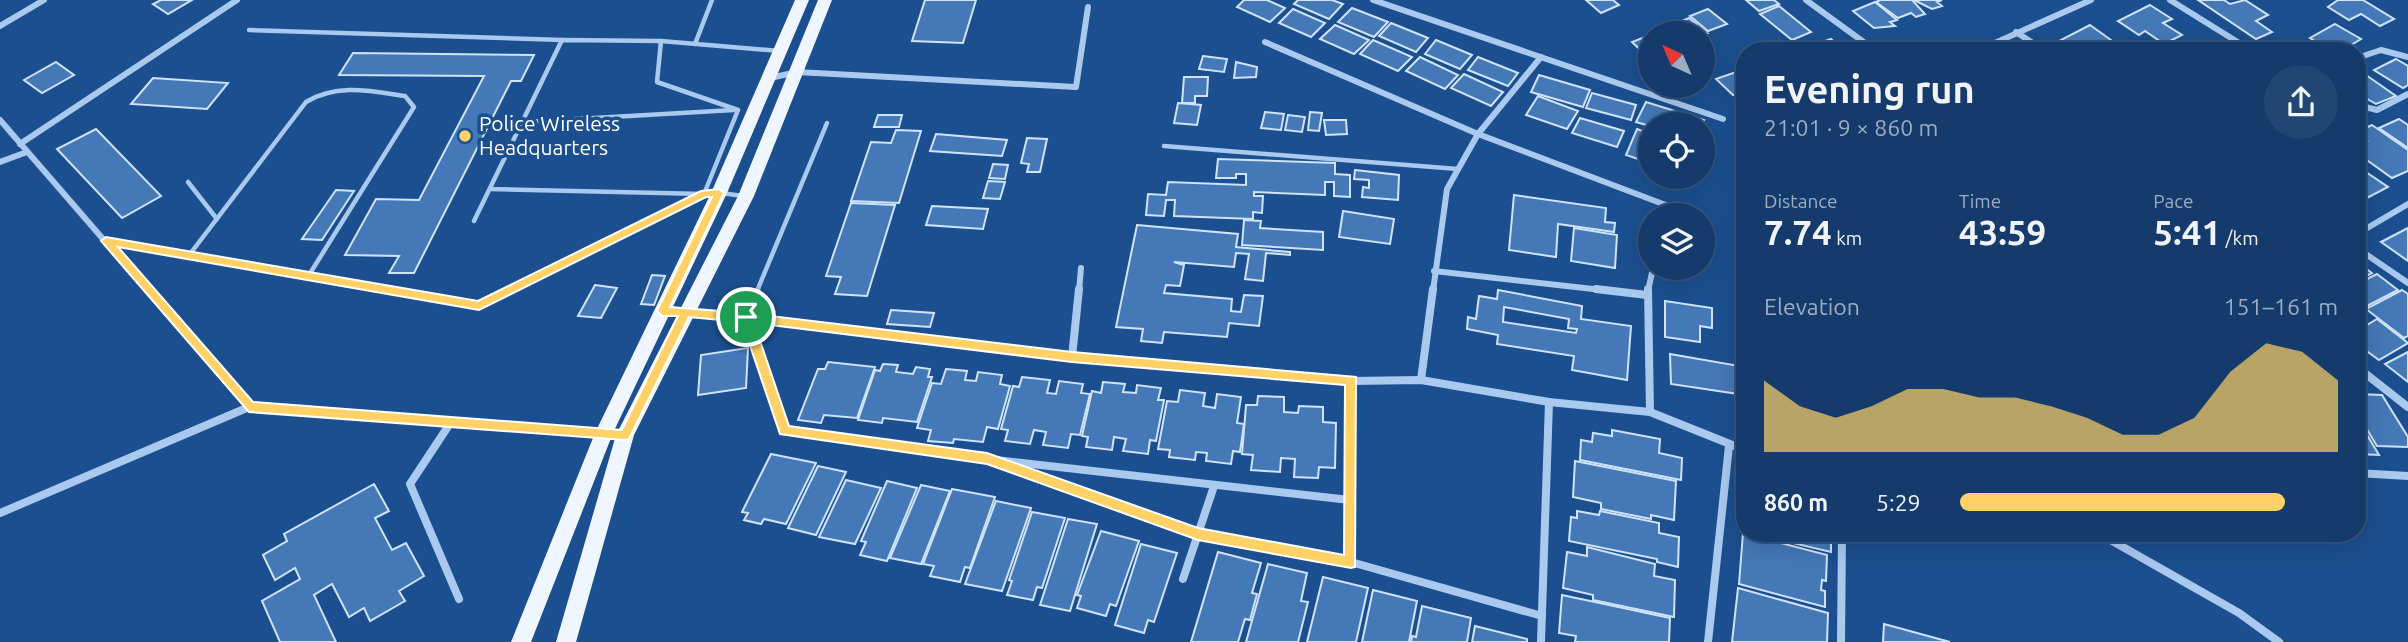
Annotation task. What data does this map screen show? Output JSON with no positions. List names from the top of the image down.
{
  "places": ["Police Wireless Headquarters"],
  "north": "top left",
  "page": {
    "heading": ["Evening run", "21:01 · 9 × 860 m"],
    "stats": [
      ["Distance", "7.74 km"],
      ["Time", "43:59"],
      ["Pace", "5:41 /km"]
    ],
    "chart": ["Elevation", "151–161 m"],
    "list": [
      {
        "name": "860 m",
        "note": "5:29"
      }
    ]
  }
}
